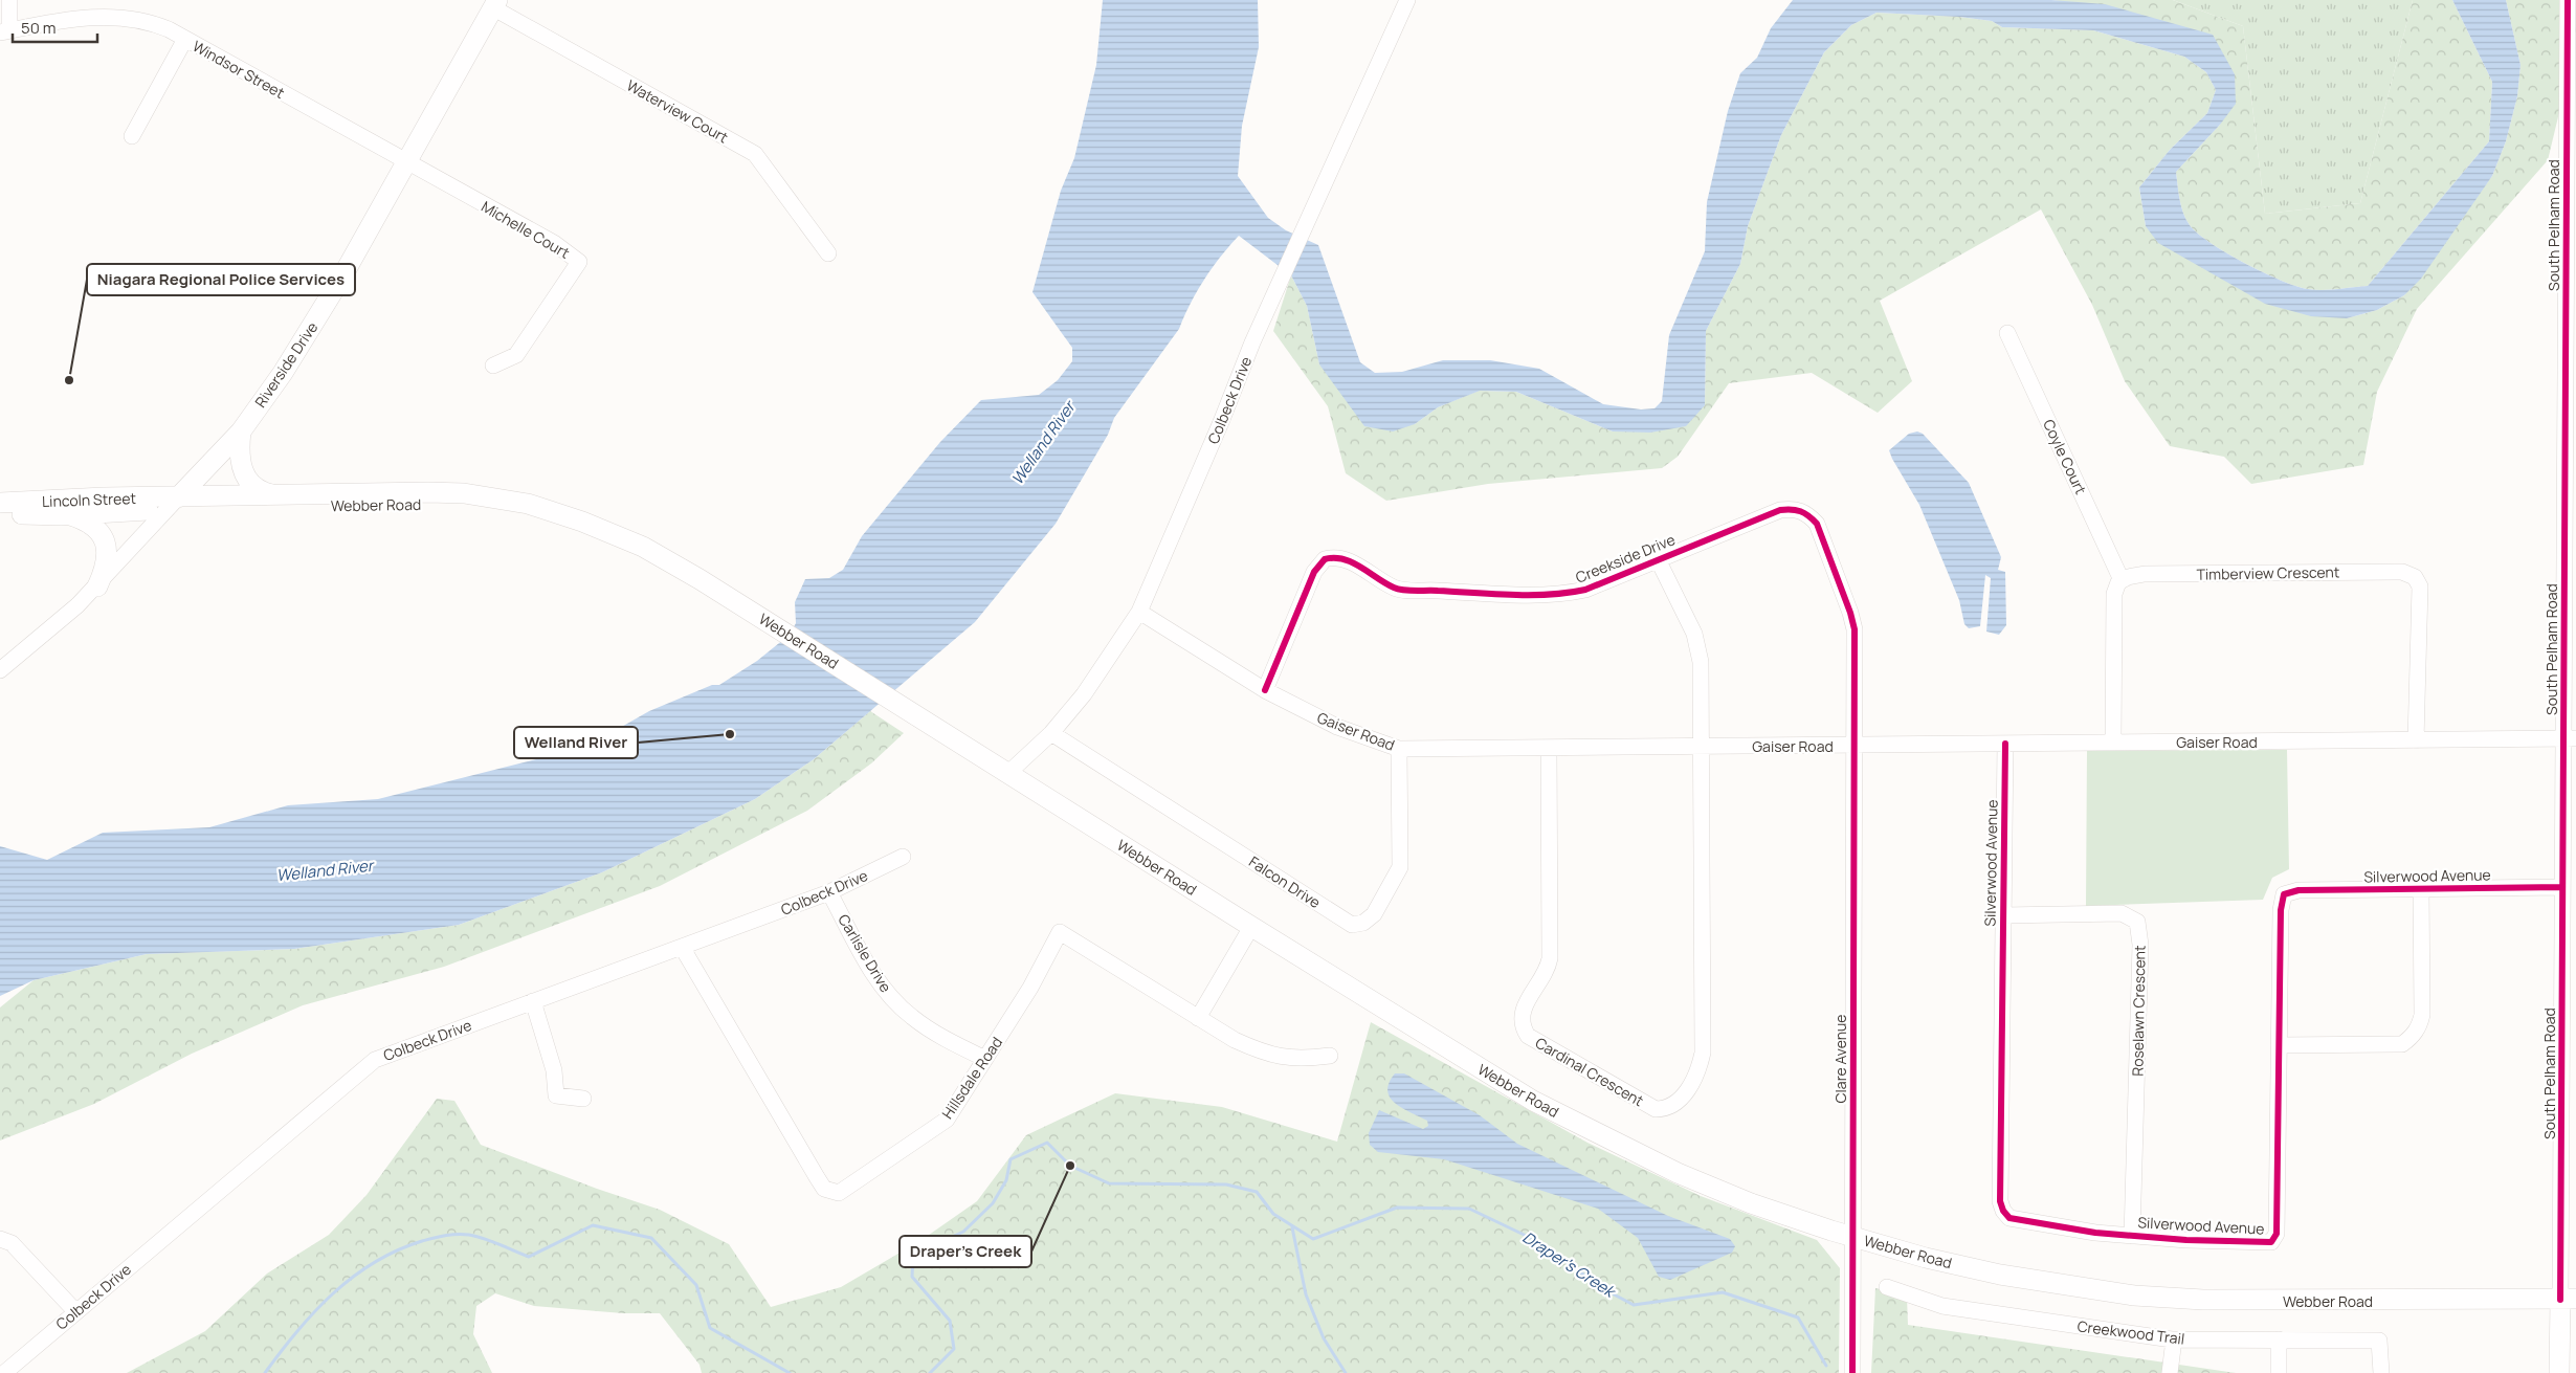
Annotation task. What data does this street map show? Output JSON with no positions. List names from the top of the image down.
{
  "streets": {
    "main road": [
      "South Pelham Road",
      "Riverside Drive",
      "Lincoln Street",
      "Webber Road"
    ],
    "street": [
      "Windsor Street",
      "Waterview Court",
      "Michelle Court",
      "Colbeck Drive",
      "Coyle Court",
      "Creekside Drive",
      "Timberview Crescent",
      "Gaiser Road",
      "Silverwood Avenue",
      "Falcon Drive",
      "Carlisle Drive",
      "Roselawn Crescent",
      "Clare Avenue",
      "Cardinal Crescent",
      "Hillsdale Road",
      "Creekwood Trail"
    ]
  },
  "crossings": [
    ["Windsor Street", "Michelle Court"],
    ["Windsor Street", "Riverside Drive"],
    ["Waterview Court", "Riverside Drive"],
    ["South Pelham Road", "Webber Road"],
    ["South Pelham Road", "Gaiser Road"],
    ["South Pelham Road", "Silverwood Avenue"],
    ["Michelle Court", "Riverside Drive"],
    ["Riverside Drive", "Lincoln Street"],
    ["Riverside Drive", "Webber Road"],
    ["Colbeck Drive", "Webber Road"],
    ["Colbeck Drive", "Gaiser Road"],
    ["Colbeck Drive", "Falcon Drive"],
    ["Colbeck Drive", "Carlisle Drive"],
    ["Colbeck Drive", "Hillsdale Road"],
    ["Coyle Court", "Timberview Crescent"],
    ["Lincoln Street", "Webber Road"],
    ["Webber Road", "Clare Avenue"],
    ["Creekside Drive", "Gaiser Road"],
    ["Creekside Drive", "Clare Avenue"],
    ["Timberview Crescent", "Gaiser Road"],
    ["Gaiser Road", "Silverwood Avenue"],
    ["Gaiser Road", "Falcon Drive"],
    ["Gaiser Road", "Clare Avenue"],
    ["Gaiser Road", "Cardinal Crescent"],
    ["Silverwood Avenue", "Roselawn Crescent"],
    ["Carlisle Drive", "Hillsdale Road"]
  ],
  "water": ["Welland River", "Draper's Creek"],
  "places": ["Niagara Regional Police Services", "Welland River", "Draper's Creek"],
  "scale_bar": "50 m"
}
